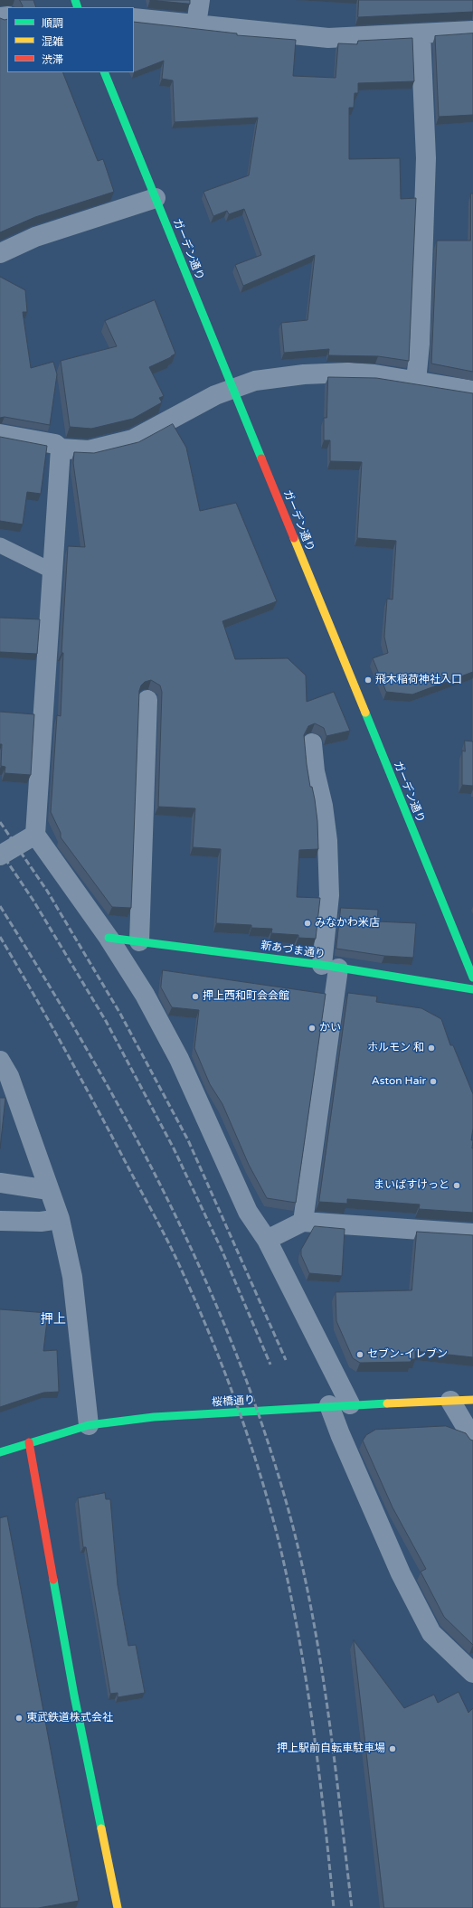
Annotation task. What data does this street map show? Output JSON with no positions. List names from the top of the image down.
{
  "streets": {
    "street": ["ガーデン通り", "新あづま通り", "桜橋通り"]
  },
  "districts": ["押上"],
  "places": [
    "飛木稲荷神社入口",
    "みなかわ米店",
    "押上西和町会会館",
    "かい",
    "ホルモン 和",
    "Aston Hair",
    "まいばすけっと",
    "セブン-イレブン",
    "東武鉄道株式会社",
    "押上駅前自転車駐車場"
  ],
  "legend": ["順調", "混雑", "渋滞"]
}
